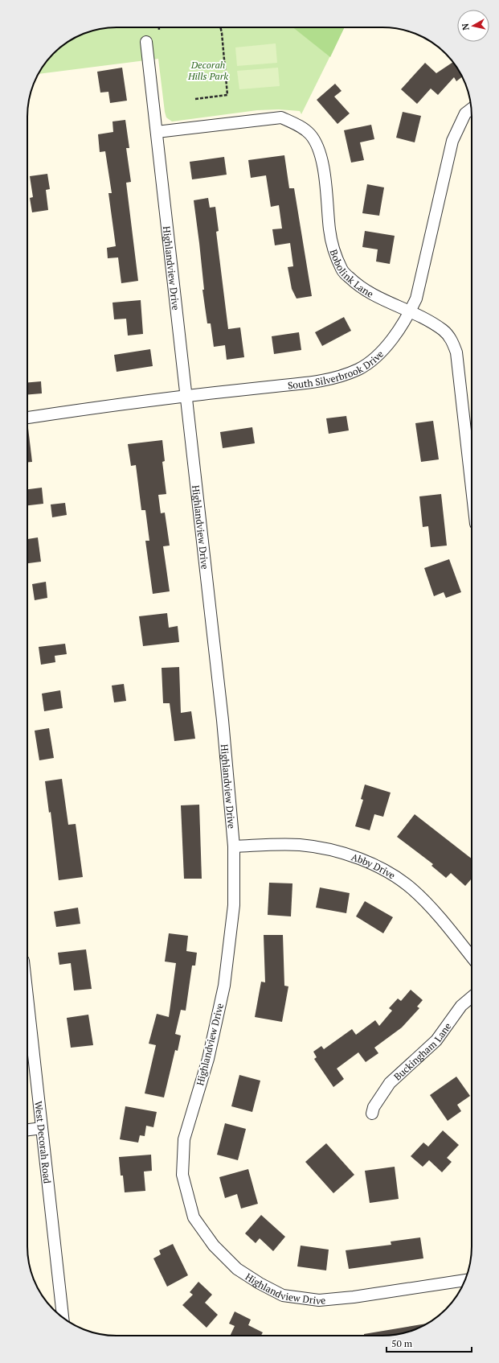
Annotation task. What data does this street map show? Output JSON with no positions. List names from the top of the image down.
{
  "streets": {
    "street": [
      "Highlandview Drive",
      "Bobolink Lane",
      "South Silverbrook Drive",
      "Abby Drive",
      "Buckingham Lane",
      "West Decorah Road"
    ]
  },
  "crossings": [
    ["Highlandview Drive", "Bobolink Lane"],
    ["Highlandview Drive", "South Silverbrook Drive"],
    ["Highlandview Drive", "Abby Drive"],
    ["Bobolink Lane", "South Silverbrook Drive"]
  ],
  "parks": ["Decorah Hills Park"],
  "scale_bar": "50 m",
  "north": "left"
}
